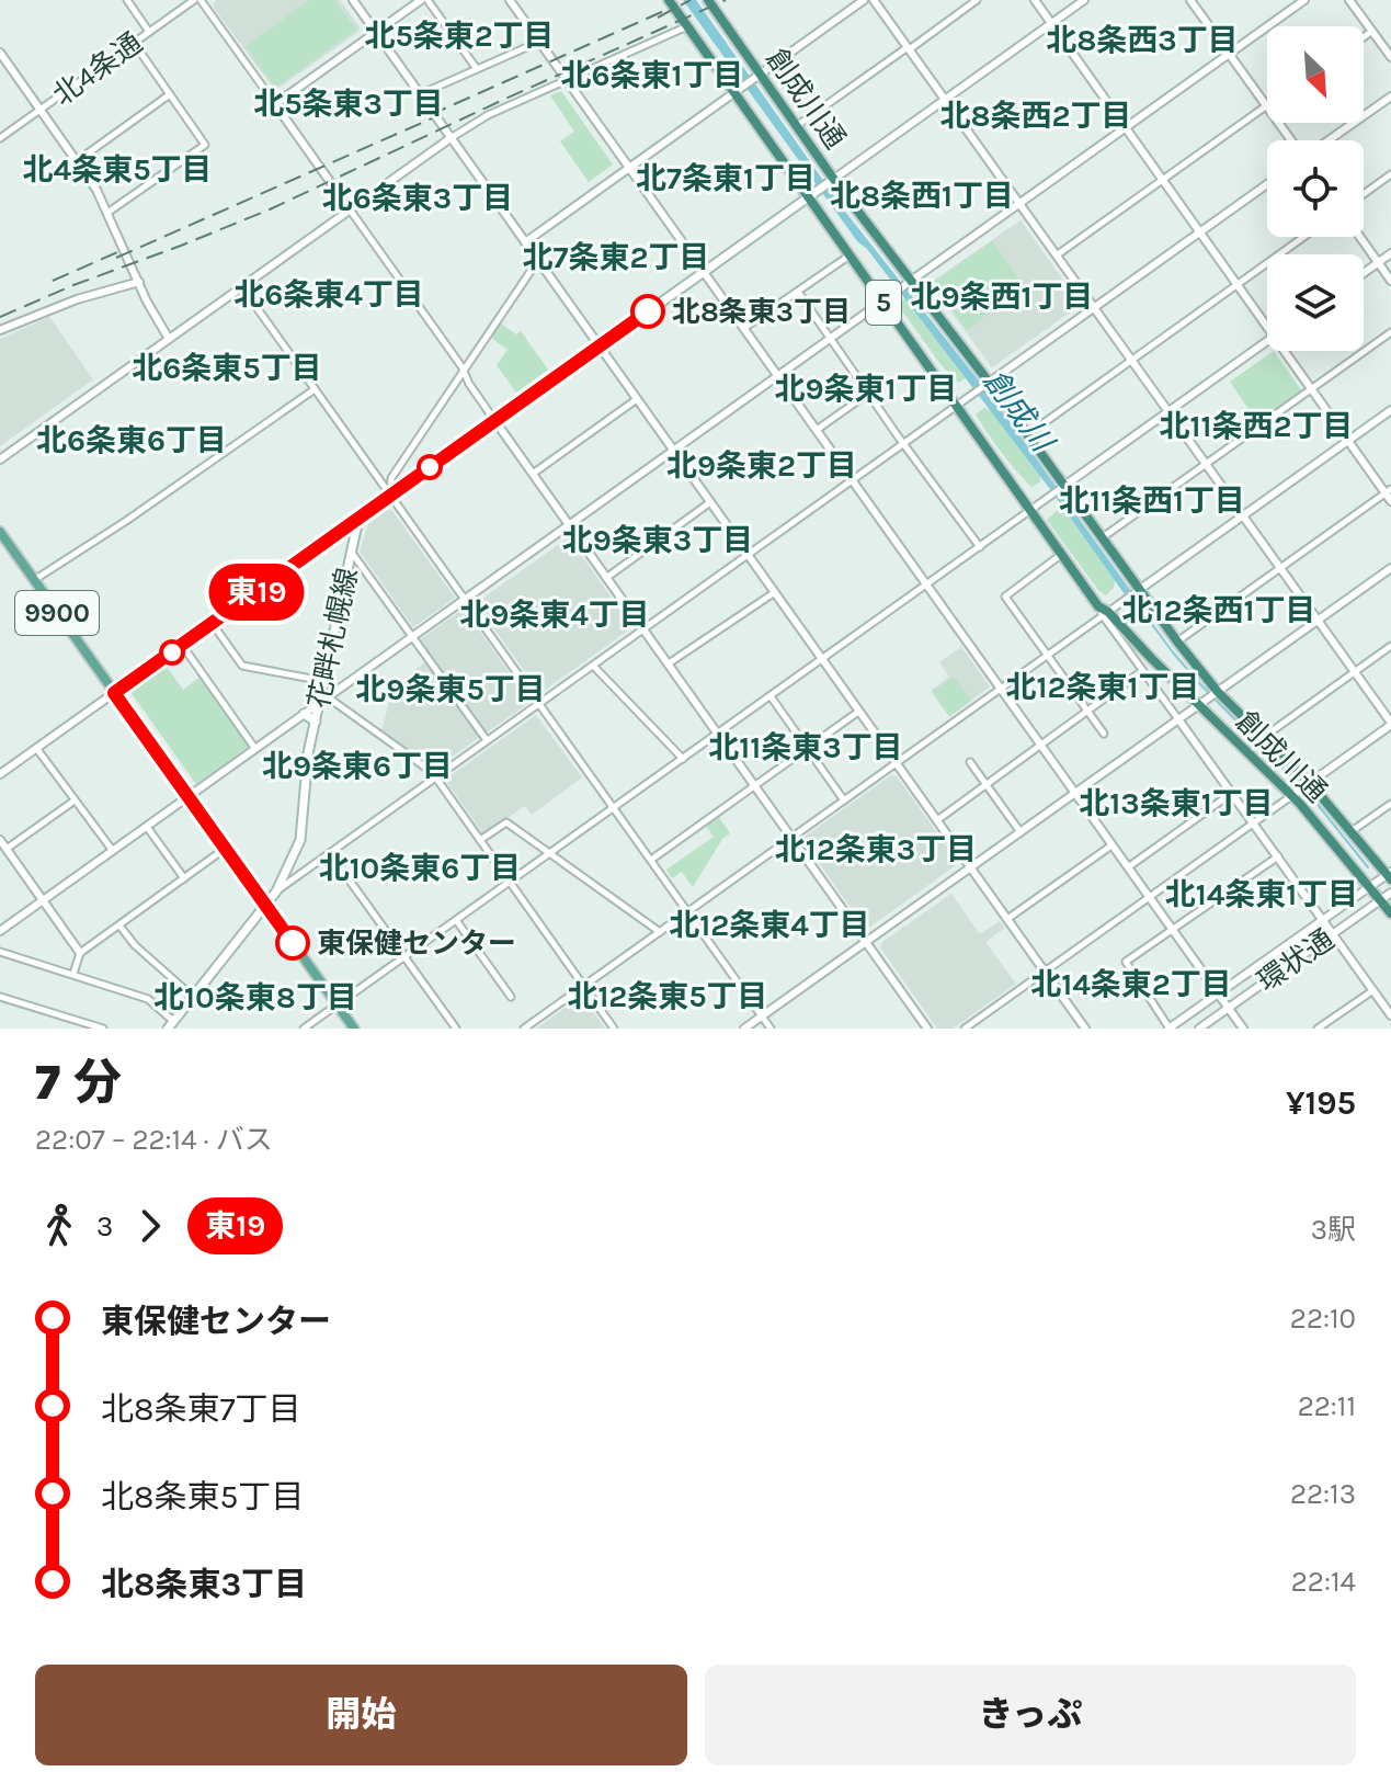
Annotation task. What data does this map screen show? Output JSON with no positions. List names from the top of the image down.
{
  "streets": {
    "highway": ["創成川通", "5"],
    "main road": ["9900", "花畔札幌線"],
    "street": ["北4条通", "環状通"]
  },
  "crossings": [
    ["創成川通", "環状通"],
    ["9900", "花畔札幌線"]
  ],
  "districts": [
    "北5条東2丁目",
    "北8条西3丁目",
    "北6条東1丁目",
    "北5条東3丁目",
    "北8条西2丁目",
    "北4条東5丁目",
    "北7条東1丁目",
    "北8条西1丁目",
    "北6条東3丁目",
    "北7条東2丁目",
    "北6条東4丁目",
    "北9条西1丁目",
    "北6条東5丁目",
    "北9条東1丁目",
    "北11条西2丁目",
    "北6条東6丁目",
    "北9条東2丁目",
    "北11条西1丁目",
    "北9条東3丁目",
    "北12条西1丁目",
    "北9条東4丁目",
    "北12条東1丁目",
    "北9条東5丁目",
    "北11条東3丁目",
    "北9条東6丁目",
    "北13条東1丁目",
    "北12条東3丁目",
    "北10条東6丁目",
    "北14条東1丁目",
    "北12条東4丁目",
    "北14条東2丁目",
    "北12条東5丁目",
    "北10条東8丁目"
  ],
  "water": ["創成川"],
  "places": ["北8条東3丁目", "東保健センター"],
  "lines": ["bus line 東19"],
  "north": "bottom right",
  "page": {
    "on_map": "東19",
    "heading": ["7 分", "22:07 – 22:14 · バス", "¥195"],
    "legs": ["3", "東19", "3駅"],
    "list": [
      {
        "name": "東保健センター",
        "value": "22:10"
      },
      {
        "name": "北8条東7丁目",
        "value": "22:11"
      },
      {
        "name": "北8条東5丁目",
        "value": "22:13"
      },
      {
        "name": "北8条東3丁目",
        "value": "22:14"
      }
    ],
    "buttons": ["開始", "きっぷ"]
  }
}
